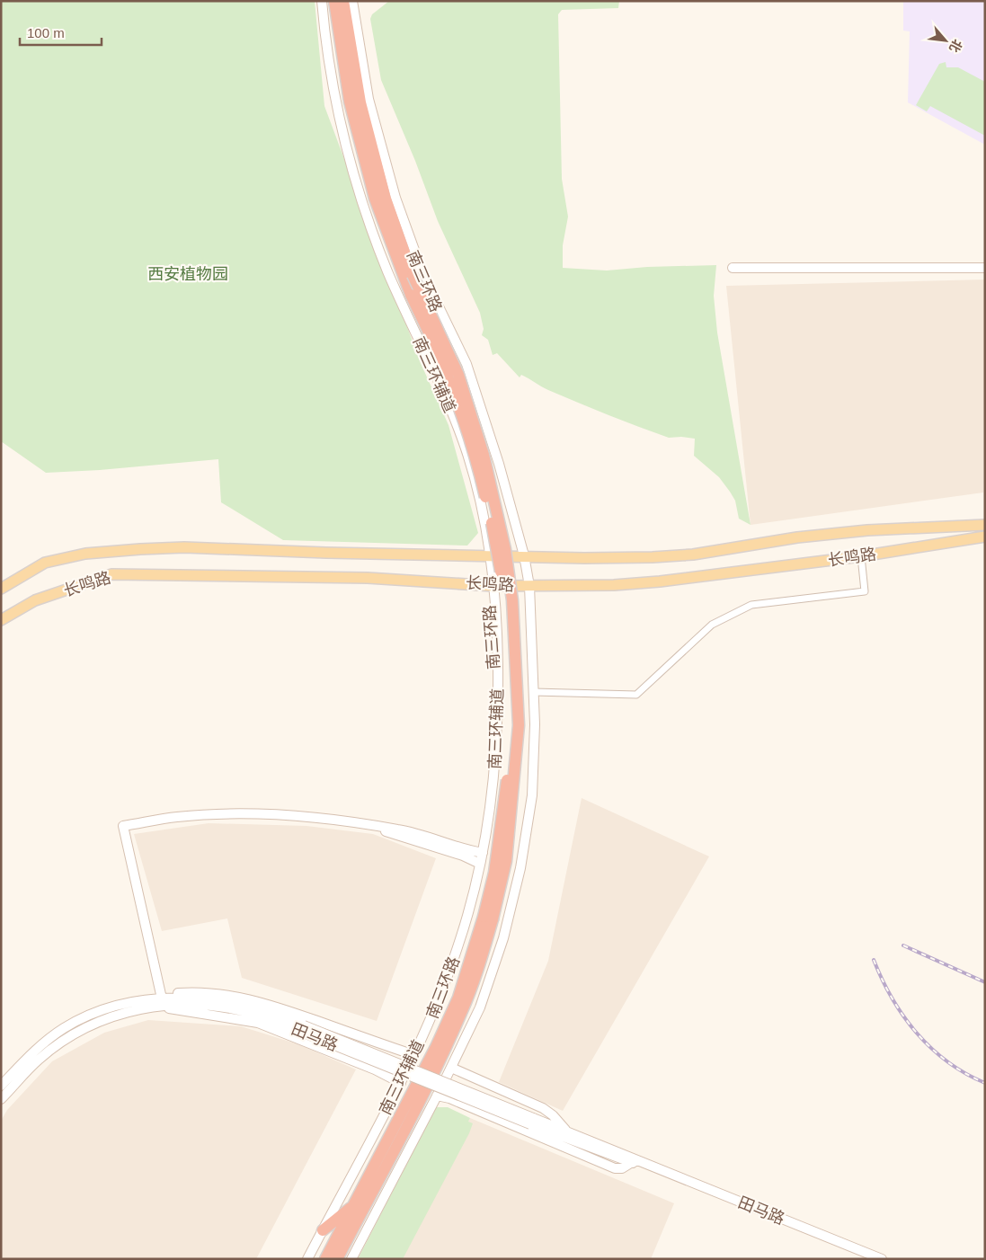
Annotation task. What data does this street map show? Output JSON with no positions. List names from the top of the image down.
{
  "streets": {
    "highway": ["南三环路"],
    "main road": ["长鸣路"],
    "street": ["南三环辅道", "田马路"]
  },
  "crossings": [
    ["南三环辅道", "长鸣路"]
  ],
  "parks": ["西安植物园"],
  "scale_bar": "100 m",
  "north": "bottom right"
}
